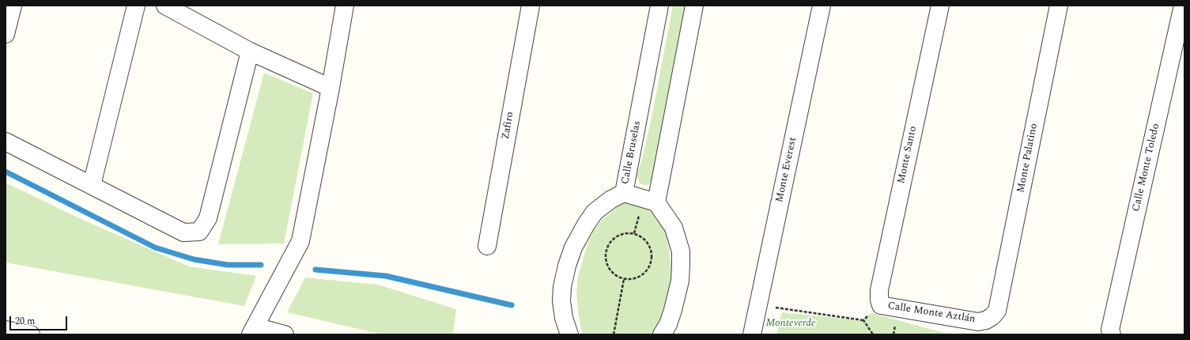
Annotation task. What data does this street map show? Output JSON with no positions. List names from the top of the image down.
{
  "streets": {
    "street": [
      "Zafiro",
      "Calle Bruselas",
      "Monte Santo",
      "Monte Palatino",
      "Calle Monte Toledo",
      "Monte Everest",
      "Calle Monte Aztlán"
    ]
  },
  "crossings": [
    ["Monte Santo", "Calle Monte Aztlán"],
    ["Monte Palatino", "Calle Monte Aztlán"]
  ],
  "parks": ["Monteverde"],
  "scale_bar": "20 m"
}
